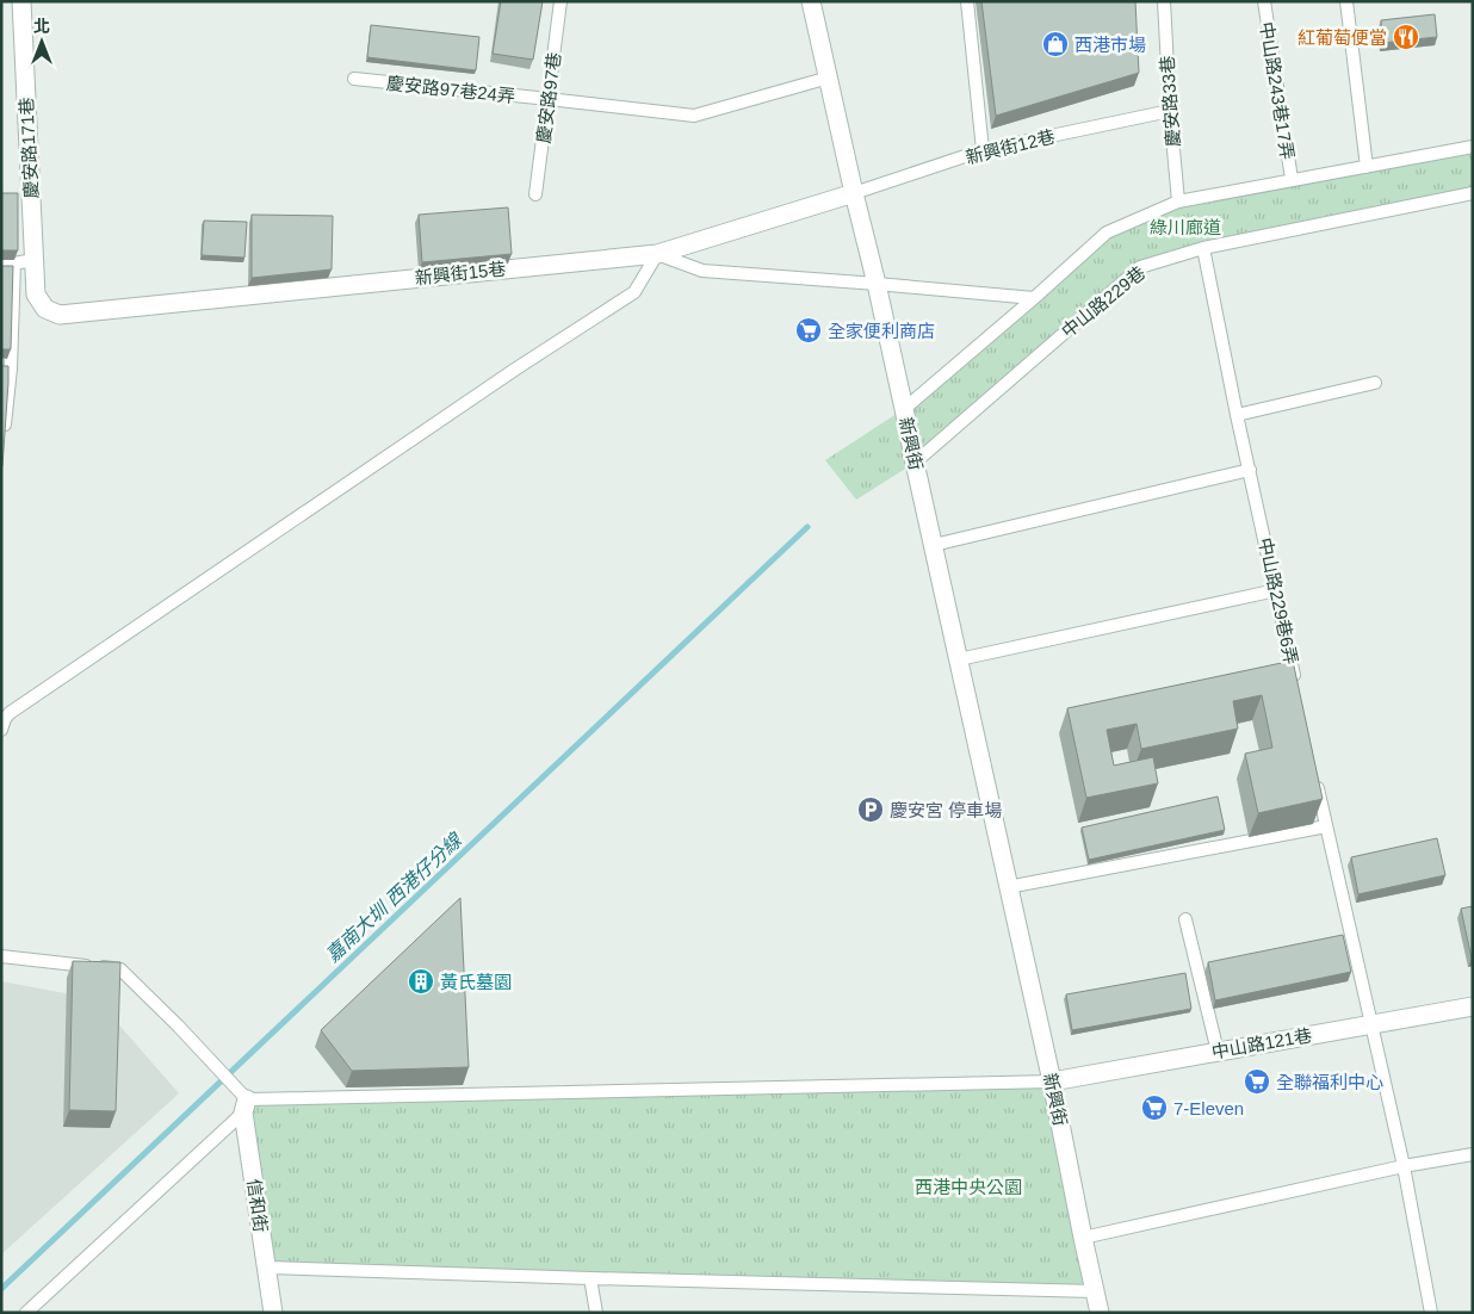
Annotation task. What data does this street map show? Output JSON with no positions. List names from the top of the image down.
{
  "streets": {
    "street": [
      "慶安路171巷",
      "新興街15巷",
      "新興街",
      "中山路121巷",
      "信和街"
    ],
    "lane": [
      "慶安路97巷24弄",
      "中山路243巷17弄",
      "慶安路97巷",
      "慶安路33巷",
      "新興街12巷",
      "中山路229巷",
      "中山路229巷6弄"
    ]
  },
  "crossings": [
    ["慶安路97巷24弄", "慶安路97巷"],
    ["慶安路97巷24弄", "新興街"],
    ["慶安路33巷", "新興街12巷"],
    ["新興街12巷", "新興街15巷"],
    ["新興街12巷", "新興街"],
    ["慶安路171巷", "新興街15巷"],
    ["新興街15巷", "新興街"],
    ["中山路229巷", "新興街"],
    ["中山路229巷", "中山路229巷6弄"],
    ["新興街", "中山路121巷"]
  ],
  "water": ["嘉南大圳 西港仔分線"],
  "parks": ["綠川廊道", "西港中央公園"],
  "places": {
    "restaurant": ["紅葡萄便當"],
    "shop": ["西港市場"],
    "supermarket": ["全家便利商店", "全聯福利中心", "7-Eleven"],
    "parking": ["慶安宮 停車場"],
    "building": ["黃氏墓園"]
  },
  "north": "top"
}
